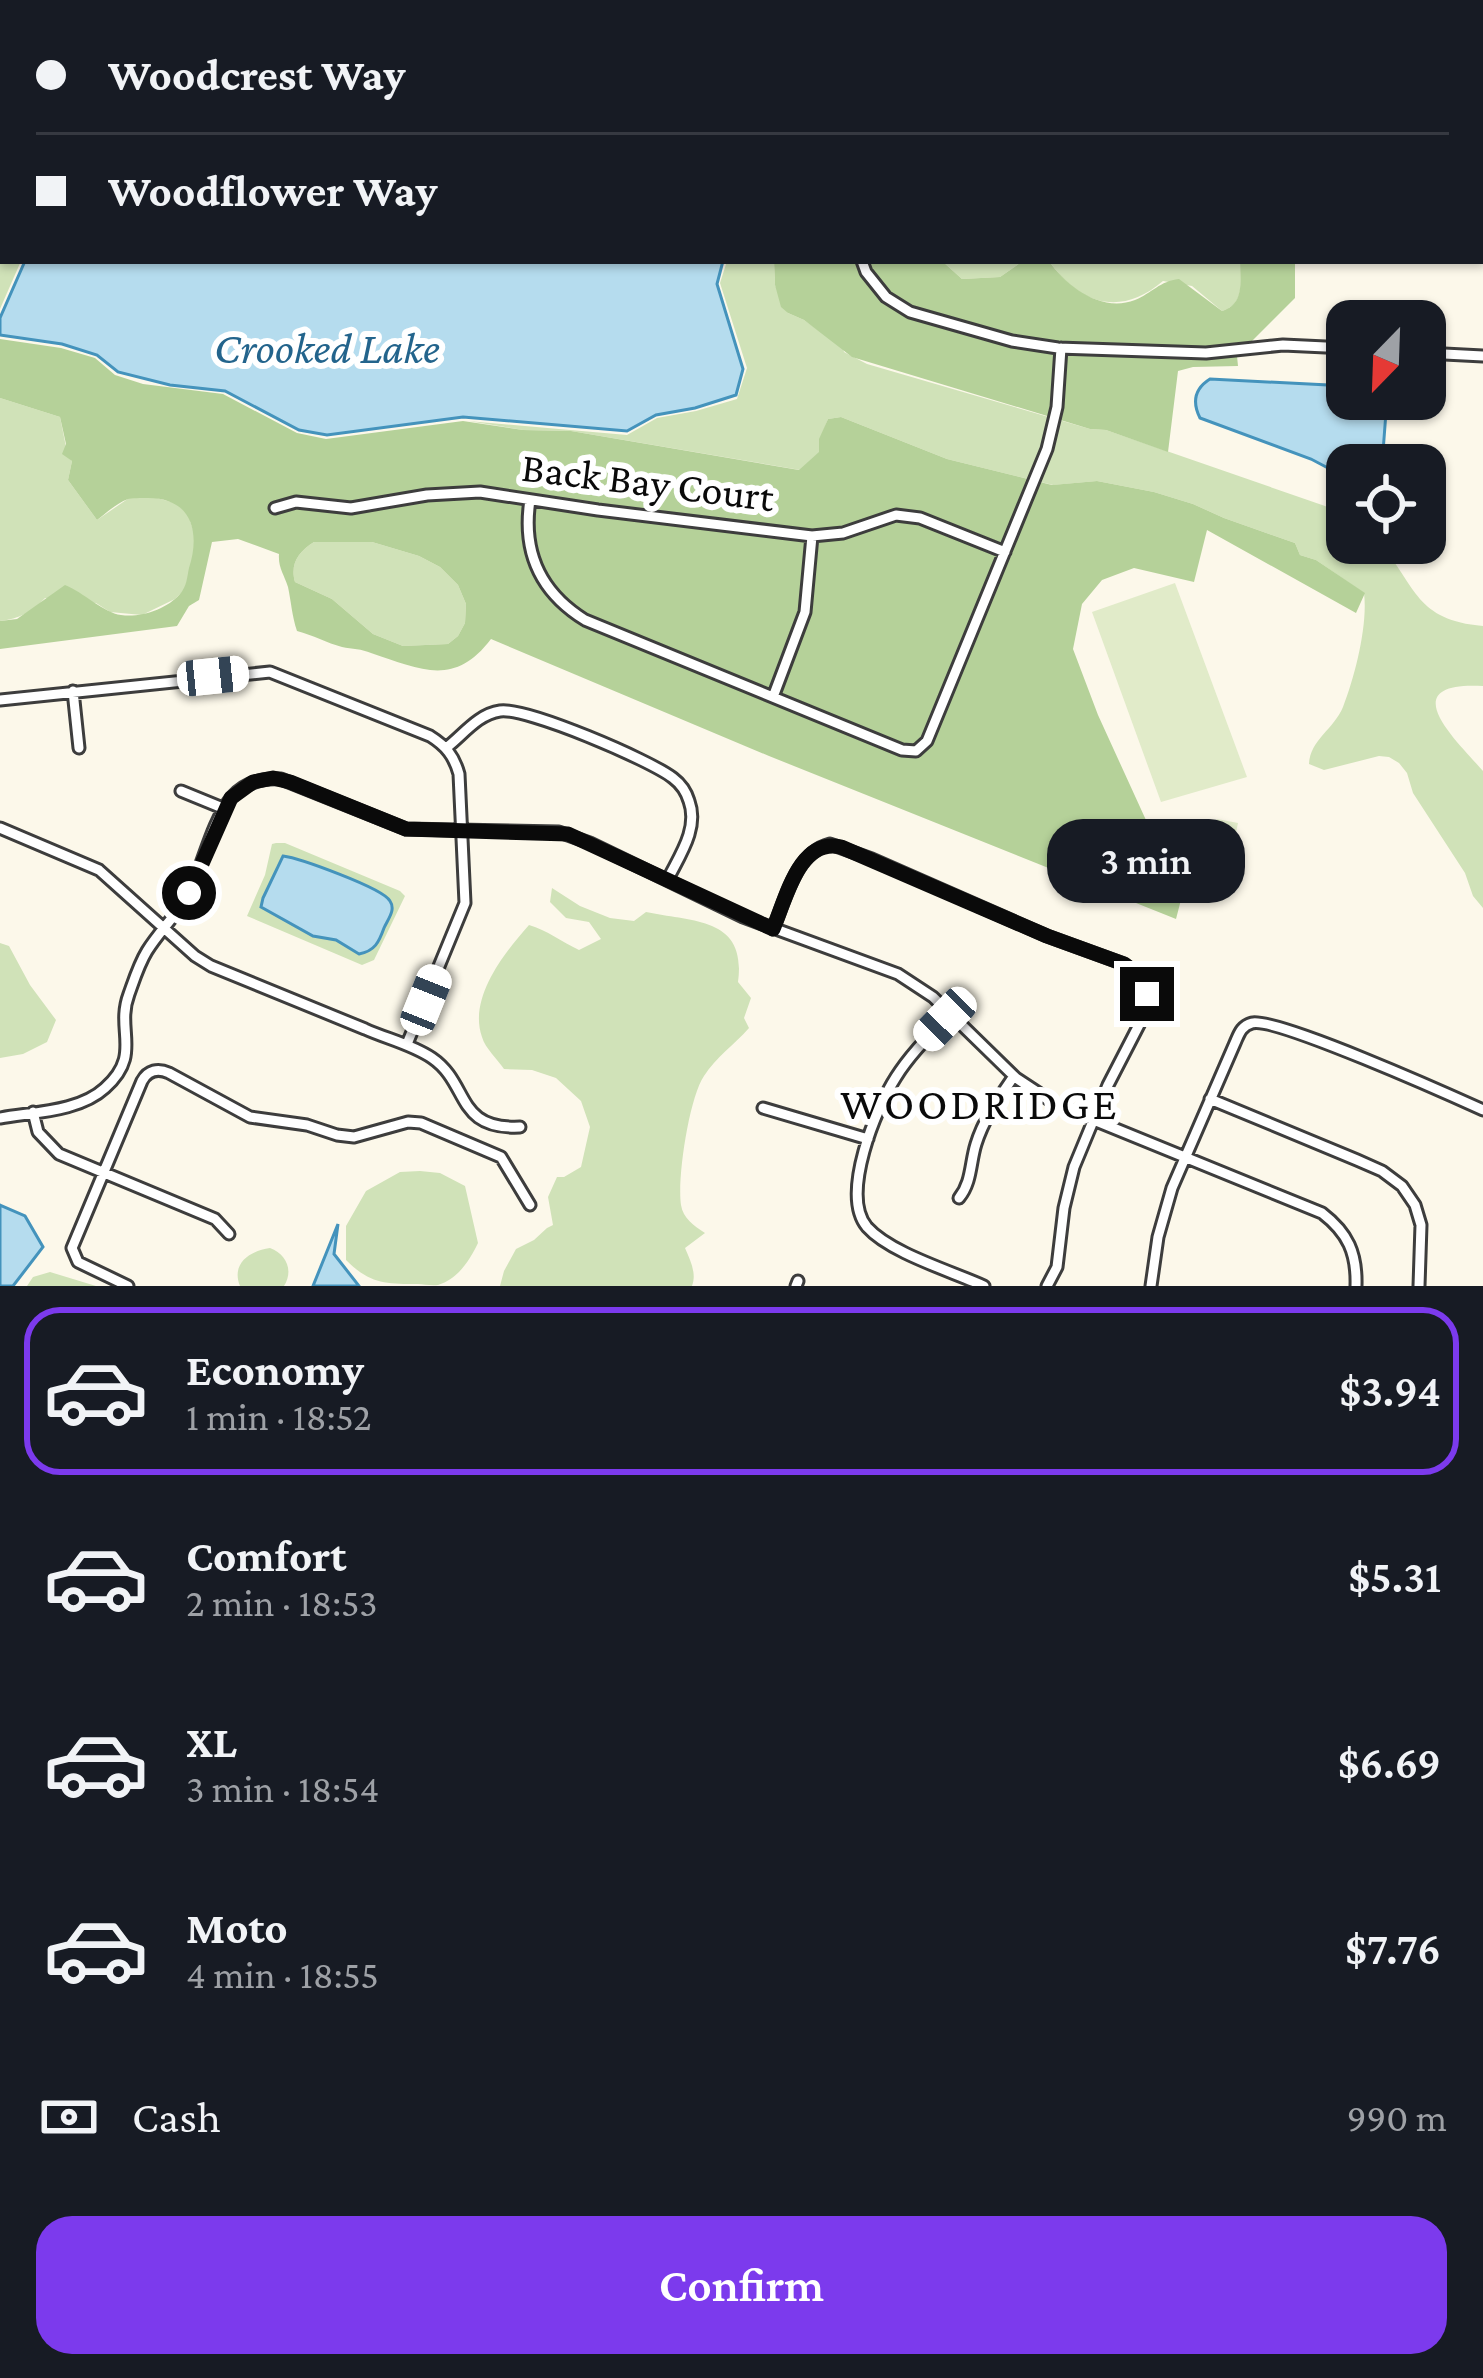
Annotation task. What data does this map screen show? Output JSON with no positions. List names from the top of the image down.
{
  "streets": {
    "street": ["Back Bay Court"]
  },
  "districts": ["WOODRIDGE"],
  "water": ["Crooked Lake"],
  "north": "bottom left",
  "page": {
    "banner": ["Woodcrest Way", "Woodflower Way"],
    "bubble": "3 min",
    "list": [
      {
        "name": "Economy",
        "note": "1 min · 18:52",
        "value": "$3.94"
      },
      {
        "name": "Comfort",
        "note": "2 min · 18:53",
        "value": "$5.31"
      },
      {
        "name": "XL",
        "note": "3 min · 18:54",
        "value": "$6.69"
      },
      {
        "name": "Moto",
        "note": "4 min · 18:55",
        "value": "$7.76"
      }
    ],
    "pay": ["Cash", "990 m"],
    "buttons": "Confirm"
  }
}
